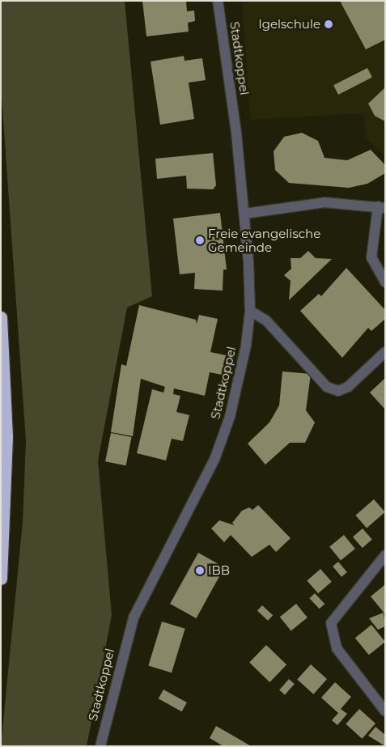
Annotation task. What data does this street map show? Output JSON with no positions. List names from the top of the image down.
{
  "streets": {
    "street": ["Stadtkoppel"]
  },
  "places": ["Igelschule", "Freie evangelische Gemeinde", "IBB"]
}
